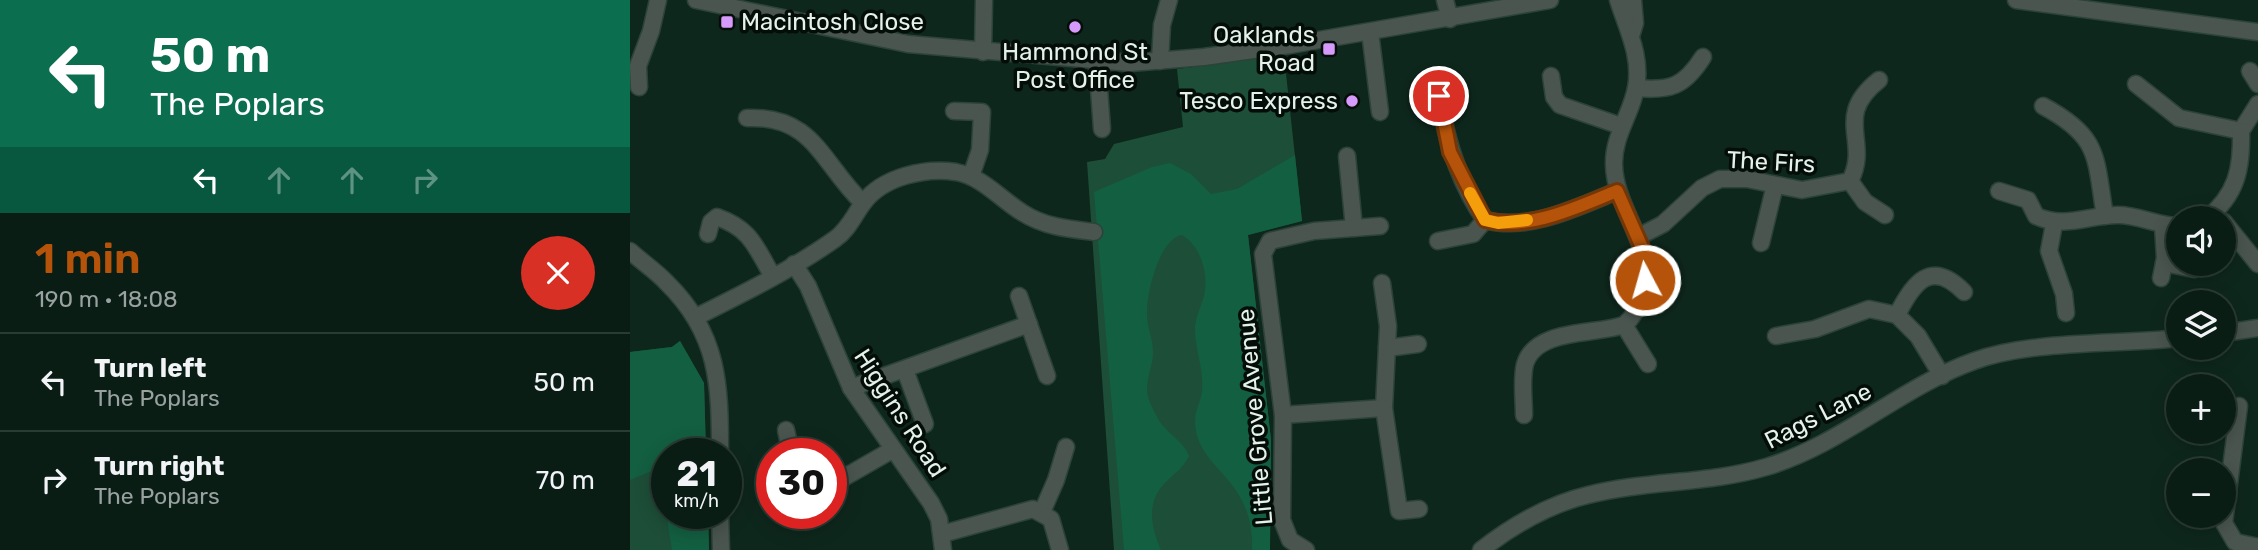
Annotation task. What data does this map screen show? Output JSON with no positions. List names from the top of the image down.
{
  "streets": {
    "street": [
      "The Firs",
      "Higgins Road",
      "Rags Lane",
      "Little Grove Avenue"
    ]
  },
  "places": {
    "transit": ["Macintosh Close", "Oaklands Road"],
    "other": ["Hammond St Post Office", "Tesco Express"]
  },
  "page": {
    "turn": ["50 m", "The Poplars"],
    "map_buttons": ["+", "−"],
    "heading": ["1 min", "190 m · 18:08"],
    "list": [
      {
        "name": "Turn left",
        "note": "The Poplars",
        "value": "50 m"
      },
      {
        "name": "Turn right",
        "note": "The Poplars",
        "value": "70 m"
      }
    ],
    "speed": "21 km/h",
    "limit": "30"
  }
}
